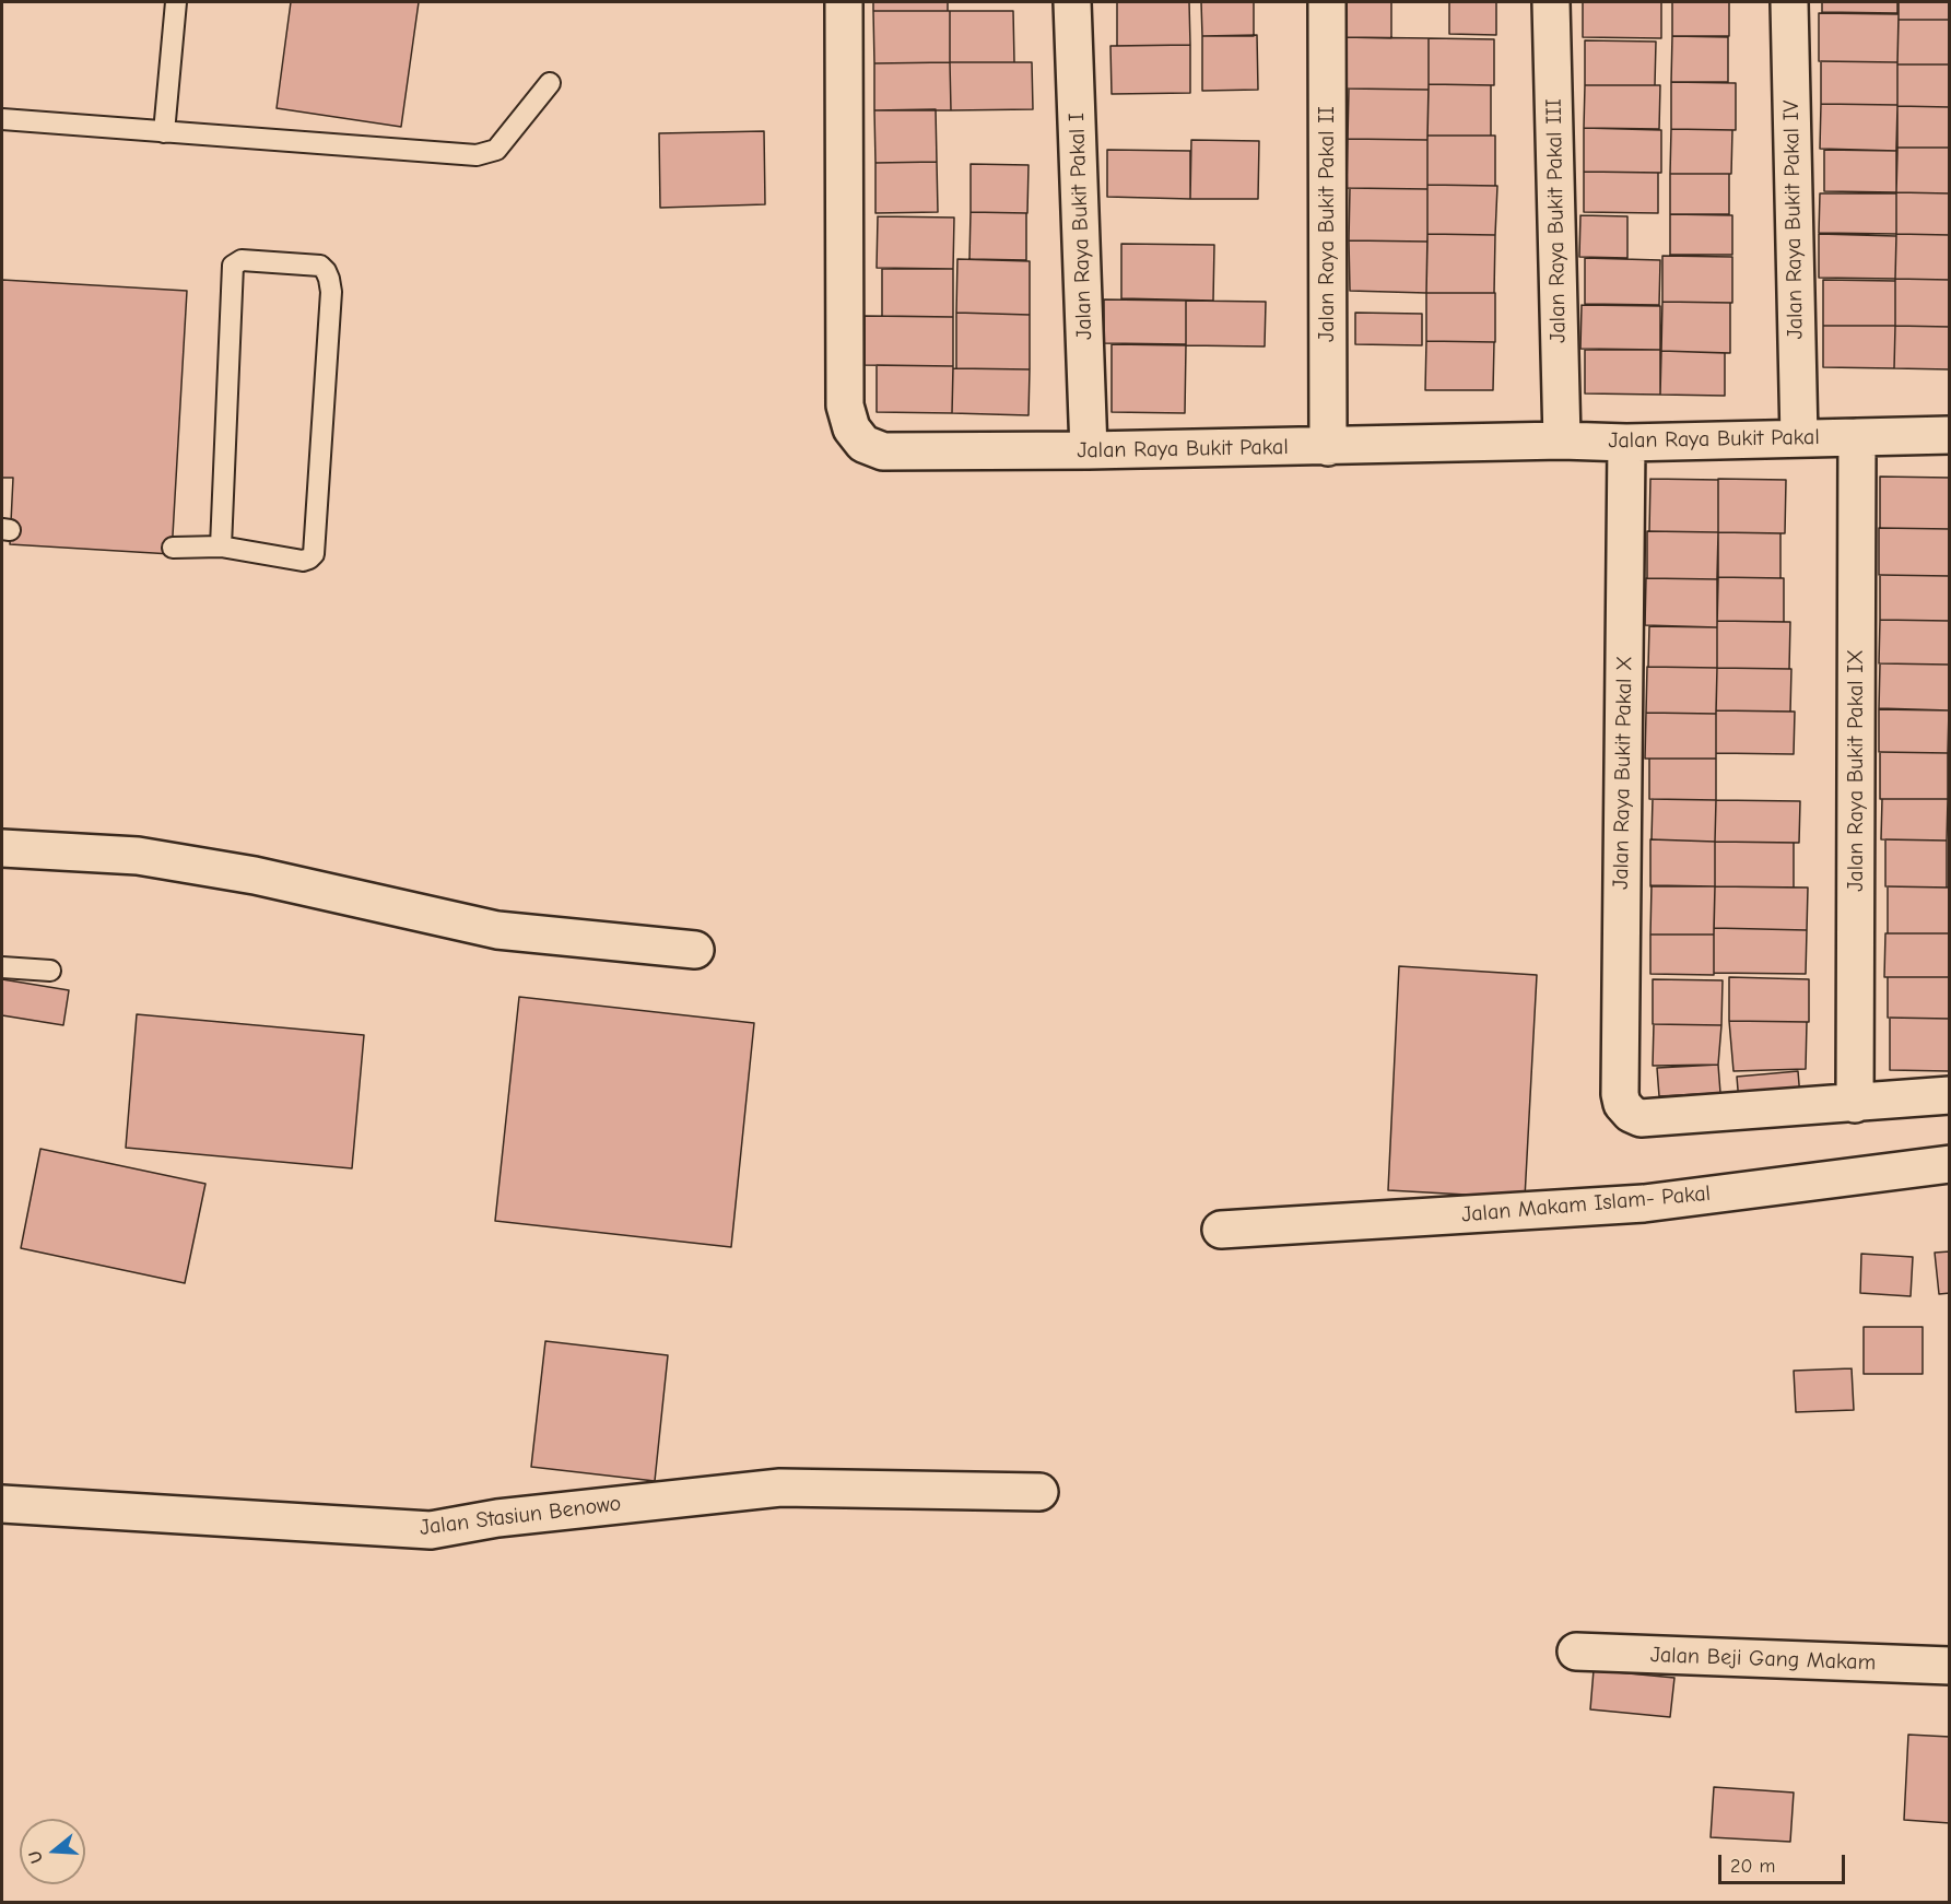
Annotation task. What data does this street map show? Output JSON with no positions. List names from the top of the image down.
{
  "streets": {
    "street": [
      "Jalan Raya Bukit Pakal IV",
      "Jalan Raya Bukit Pakal III",
      "Jalan Raya Bukit Pakal II",
      "Jalan Raya Bukit Pakal I",
      "Jalan Raya Bukit Pakal",
      "Jalan Raya Bukit Pakal IX",
      "Jalan Raya Bukit Pakal X",
      "Jalan Makam Islam- Pakal",
      "Jalan Stasiun Benowo",
      "Jalan Beji Gang Makam"
    ]
  },
  "crossings": [
    ["Jalan Raya Bukit Pakal IV", "Jalan Raya Bukit Pakal"],
    ["Jalan Raya Bukit Pakal III", "Jalan Raya Bukit Pakal"],
    ["Jalan Raya Bukit Pakal II", "Jalan Raya Bukit Pakal"],
    ["Jalan Raya Bukit Pakal I", "Jalan Raya Bukit Pakal"],
    ["Jalan Raya Bukit Pakal", "Jalan Raya Bukit Pakal IX"],
    ["Jalan Raya Bukit Pakal", "Jalan Raya Bukit Pakal X"],
    ["Jalan Raya Bukit Pakal IX", "Jalan Raya Bukit Pakal X"]
  ],
  "scale_bar": "20 m",
  "north": "left"
}
